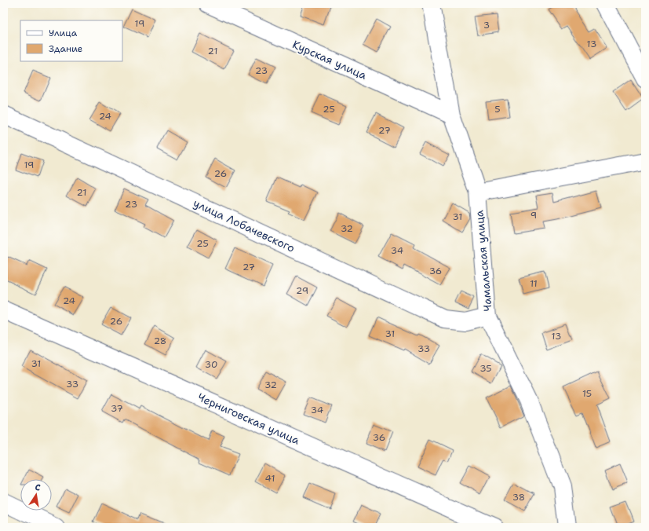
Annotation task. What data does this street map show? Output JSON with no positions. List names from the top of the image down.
{
  "streets": {
    "street": [
      "Курская улица",
      "улица Лобачевского",
      "Чамальская улица",
      "Черниговская улица"
    ]
  },
  "crossings": [
    ["Курская улица", "Чамальская улица"],
    ["улица Лобачевского", "Чамальская улица"]
  ],
  "house_numbers": [
    "19",
    "3",
    "13",
    "21",
    "23",
    "25",
    "5",
    "24",
    "27",
    "19",
    "26",
    "21",
    "23",
    "9",
    "31",
    "32",
    "25",
    "34",
    "27",
    "36",
    "11",
    "29",
    "24",
    "26",
    "31",
    "13",
    "28",
    "33",
    "31",
    "30",
    "35",
    "33",
    "32",
    "15",
    "37",
    "34",
    "36",
    "41",
    "38"
  ],
  "legend": ["Улица", "Здание"],
  "north": "top"
}
